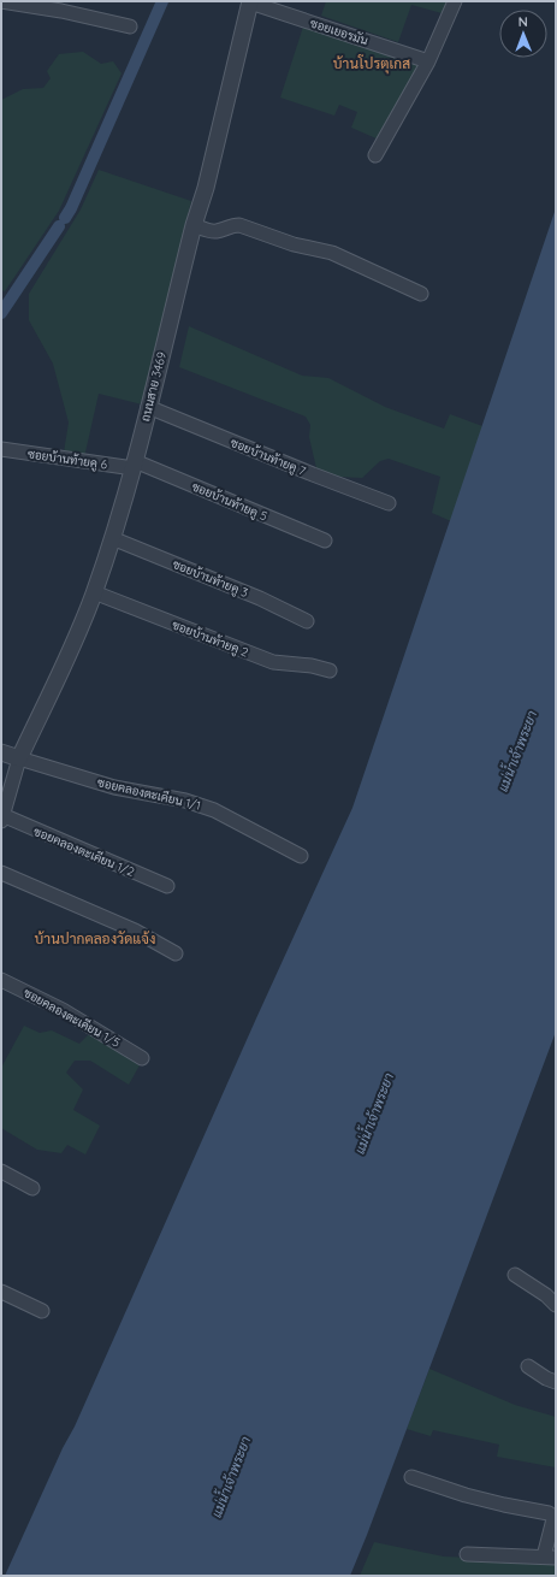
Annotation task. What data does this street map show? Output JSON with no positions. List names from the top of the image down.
{
  "streets": {
    "street": [
      "ซอยเยอรมัน",
      "ถนนสาย 3469",
      "ซอยบ้านท้ายคู 7",
      "ซอยบ้านท้ายคู 6",
      "ซอยบ้านท้ายคู 5",
      "ซอยบ้านท้ายคู 3",
      "ซอยบ้านท้ายคู 2",
      "ซอยคลองตะเคียน 1/1",
      "ซอยคลองตะเคียน 1/2",
      "ซอยคลองตะเคียน 1/5"
    ]
  },
  "crossings": [
    ["ซอยเยอรมัน", "ถนนสาย 3469"],
    ["ถนนสาย 3469", "ซอยบ้านท้ายคู 7"],
    ["ถนนสาย 3469", "ซอยบ้านท้ายคู 6"],
    ["ถนนสาย 3469", "ซอยบ้านท้ายคู 5"],
    ["ถนนสาย 3469", "ซอยบ้านท้ายคู 3"],
    ["ถนนสาย 3469", "ซอยบ้านท้ายคู 2"],
    ["ถนนสาย 3469", "ซอยคลองตะเคียน 1/1"],
    ["ซอยบ้านท้ายคู 6", "ซอยบ้านท้ายคู 5"]
  ],
  "districts": ["บ้านโปรตุเกส", "บ้านปากคลองวัดแจ้ง"],
  "water": ["แม่น้ำเจ้าพระยา"],
  "north": "top"
}
